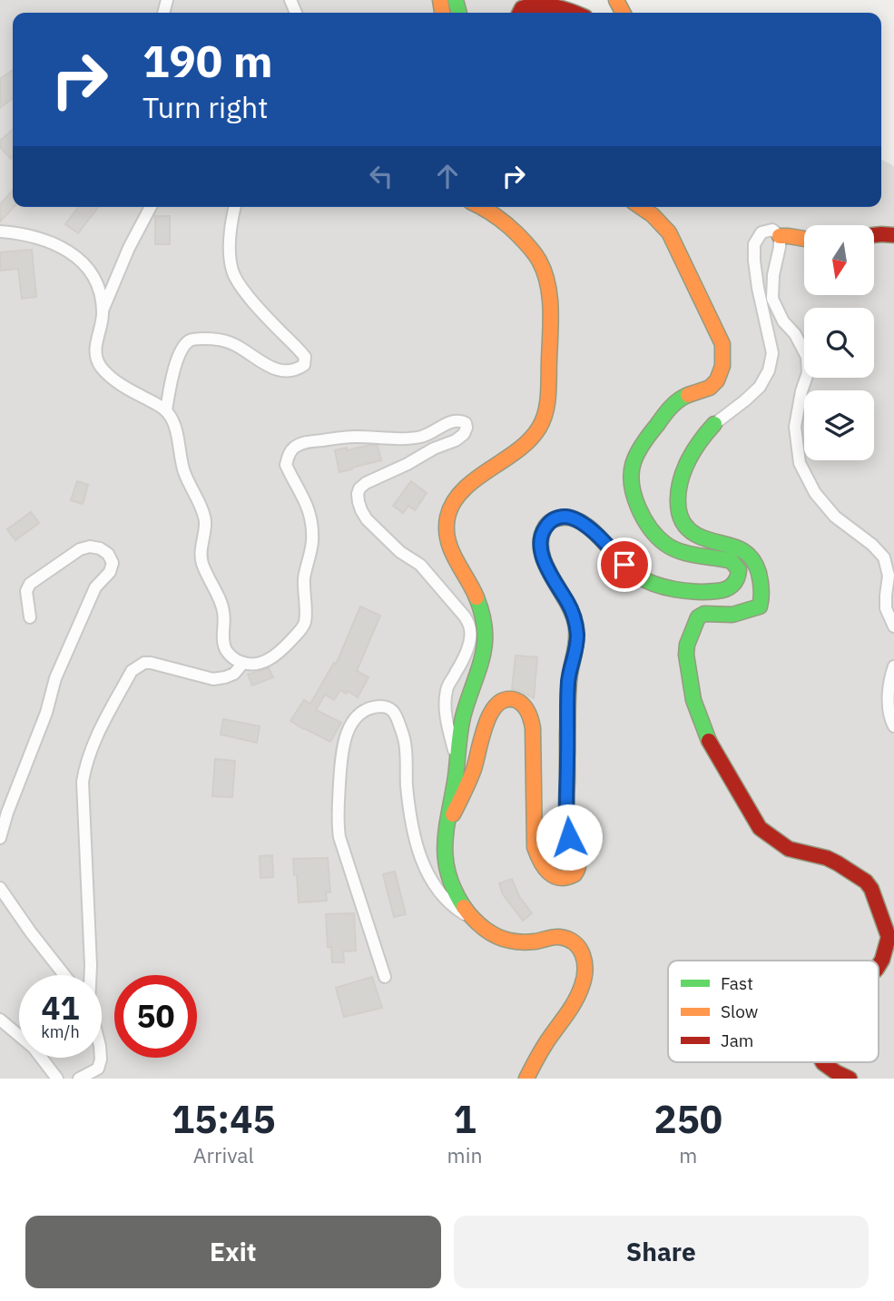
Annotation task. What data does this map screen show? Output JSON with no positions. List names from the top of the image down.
{
  "legend": ["Fast", "Slow", "Jam"],
  "north": "bottom",
  "page": {
    "turn": ["190 m", "Turn right"],
    "speed": "41 km/h",
    "limit": "50",
    "eta": [
      "15:45",
      "Arrival",
      "1",
      "min",
      "250",
      "m"
    ],
    "buttons": ["Exit", "Share"]
  }
}
